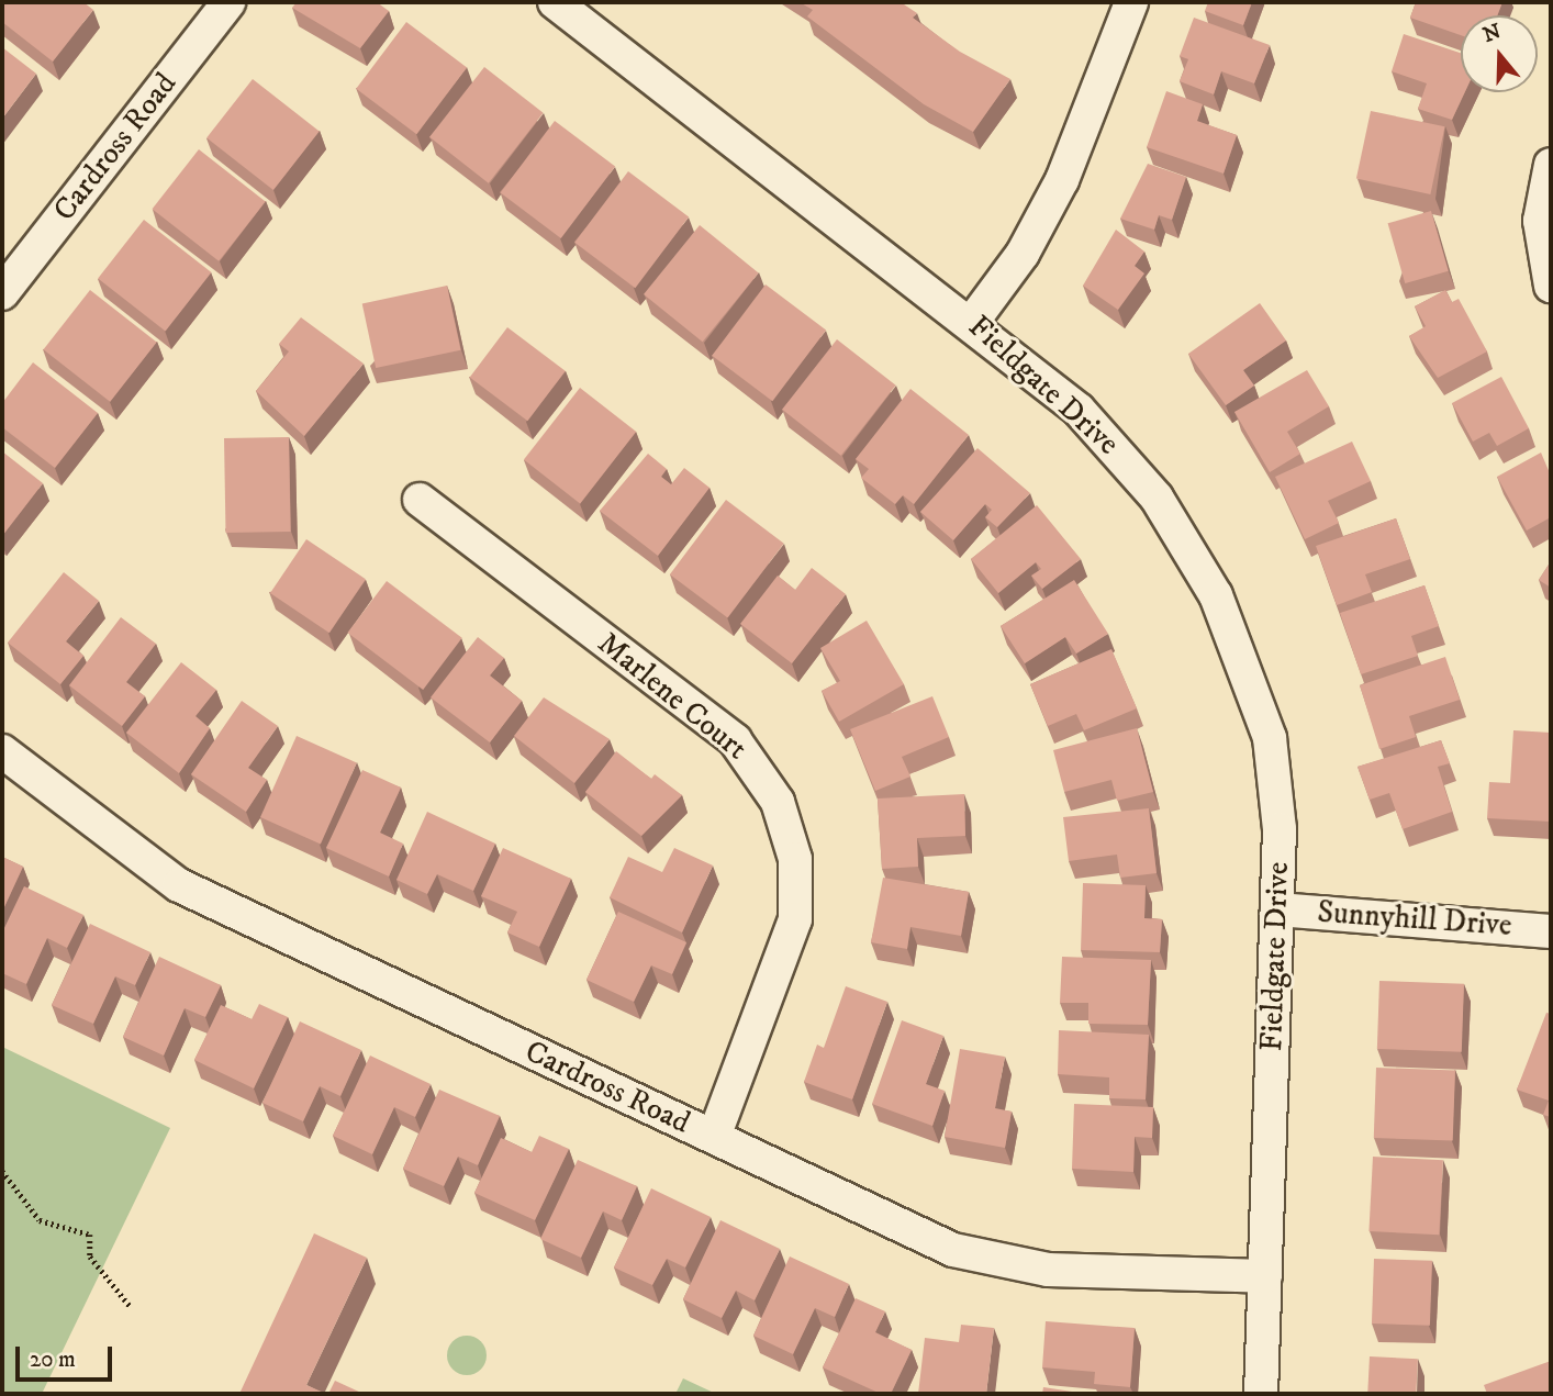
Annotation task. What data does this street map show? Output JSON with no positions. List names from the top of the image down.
{
  "streets": {
    "street": [
      "Cardross Road",
      "Fieldgate Drive",
      "Marlene Court",
      "Sunnyhill Drive"
    ]
  },
  "crossings": [
    ["Cardross Road", "Fieldgate Drive"],
    ["Cardross Road", "Marlene Court"],
    ["Fieldgate Drive", "Sunnyhill Drive"]
  ],
  "scale_bar": "20 m",
  "north": "top"
}
